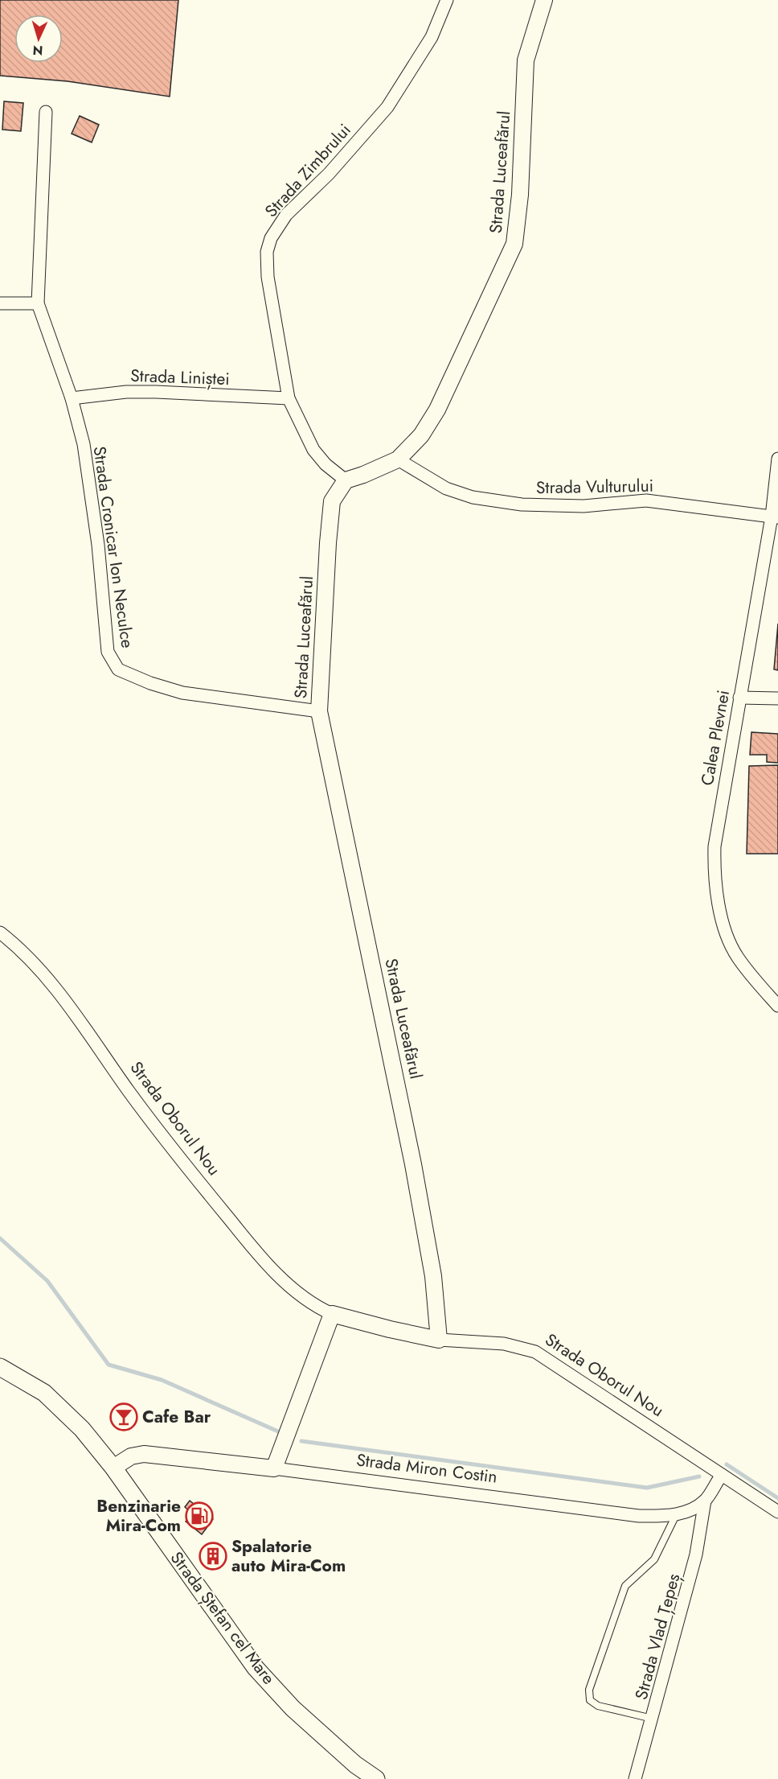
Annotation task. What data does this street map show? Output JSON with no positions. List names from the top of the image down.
{
  "streets": {
    "main road": ["Strada Ștefan cel Mare"],
    "street": [
      "Strada Zimbrului",
      "Strada Luceafărul",
      "Strada Liniștei",
      "Strada Vulturului",
      "Strada Cronicar Ion Neculce",
      "Calea Plevnei",
      "Strada Oborul Nou",
      "Strada Miron Costin",
      "Strada Vlad Țepeș"
    ]
  },
  "crossings": [
    ["Strada Zimbrului", "Strada Luceafărul"],
    ["Strada Zimbrului", "Strada Liniștei"],
    ["Strada Luceafărul", "Strada Vulturului"],
    ["Strada Luceafărul", "Strada Cronicar Ion Neculce"],
    ["Strada Luceafărul", "Strada Oborul Nou"],
    ["Strada Liniștei", "Strada Cronicar Ion Neculce"],
    ["Strada Vulturului", "Calea Plevnei"],
    ["Strada Oborul Nou", "Strada Miron Costin"],
    ["Strada Miron Costin", "Strada Ștefan cel Mare"],
    ["Strada Miron Costin", "Strada Vlad Țepeș"]
  ],
  "places": {
    "bar": ["Cafe Bar"],
    "fuel station": ["Benzinarie Mira-Com"],
    "building": ["Spalatorie auto Mira-Com"]
  },
  "north": "bottom"
}
